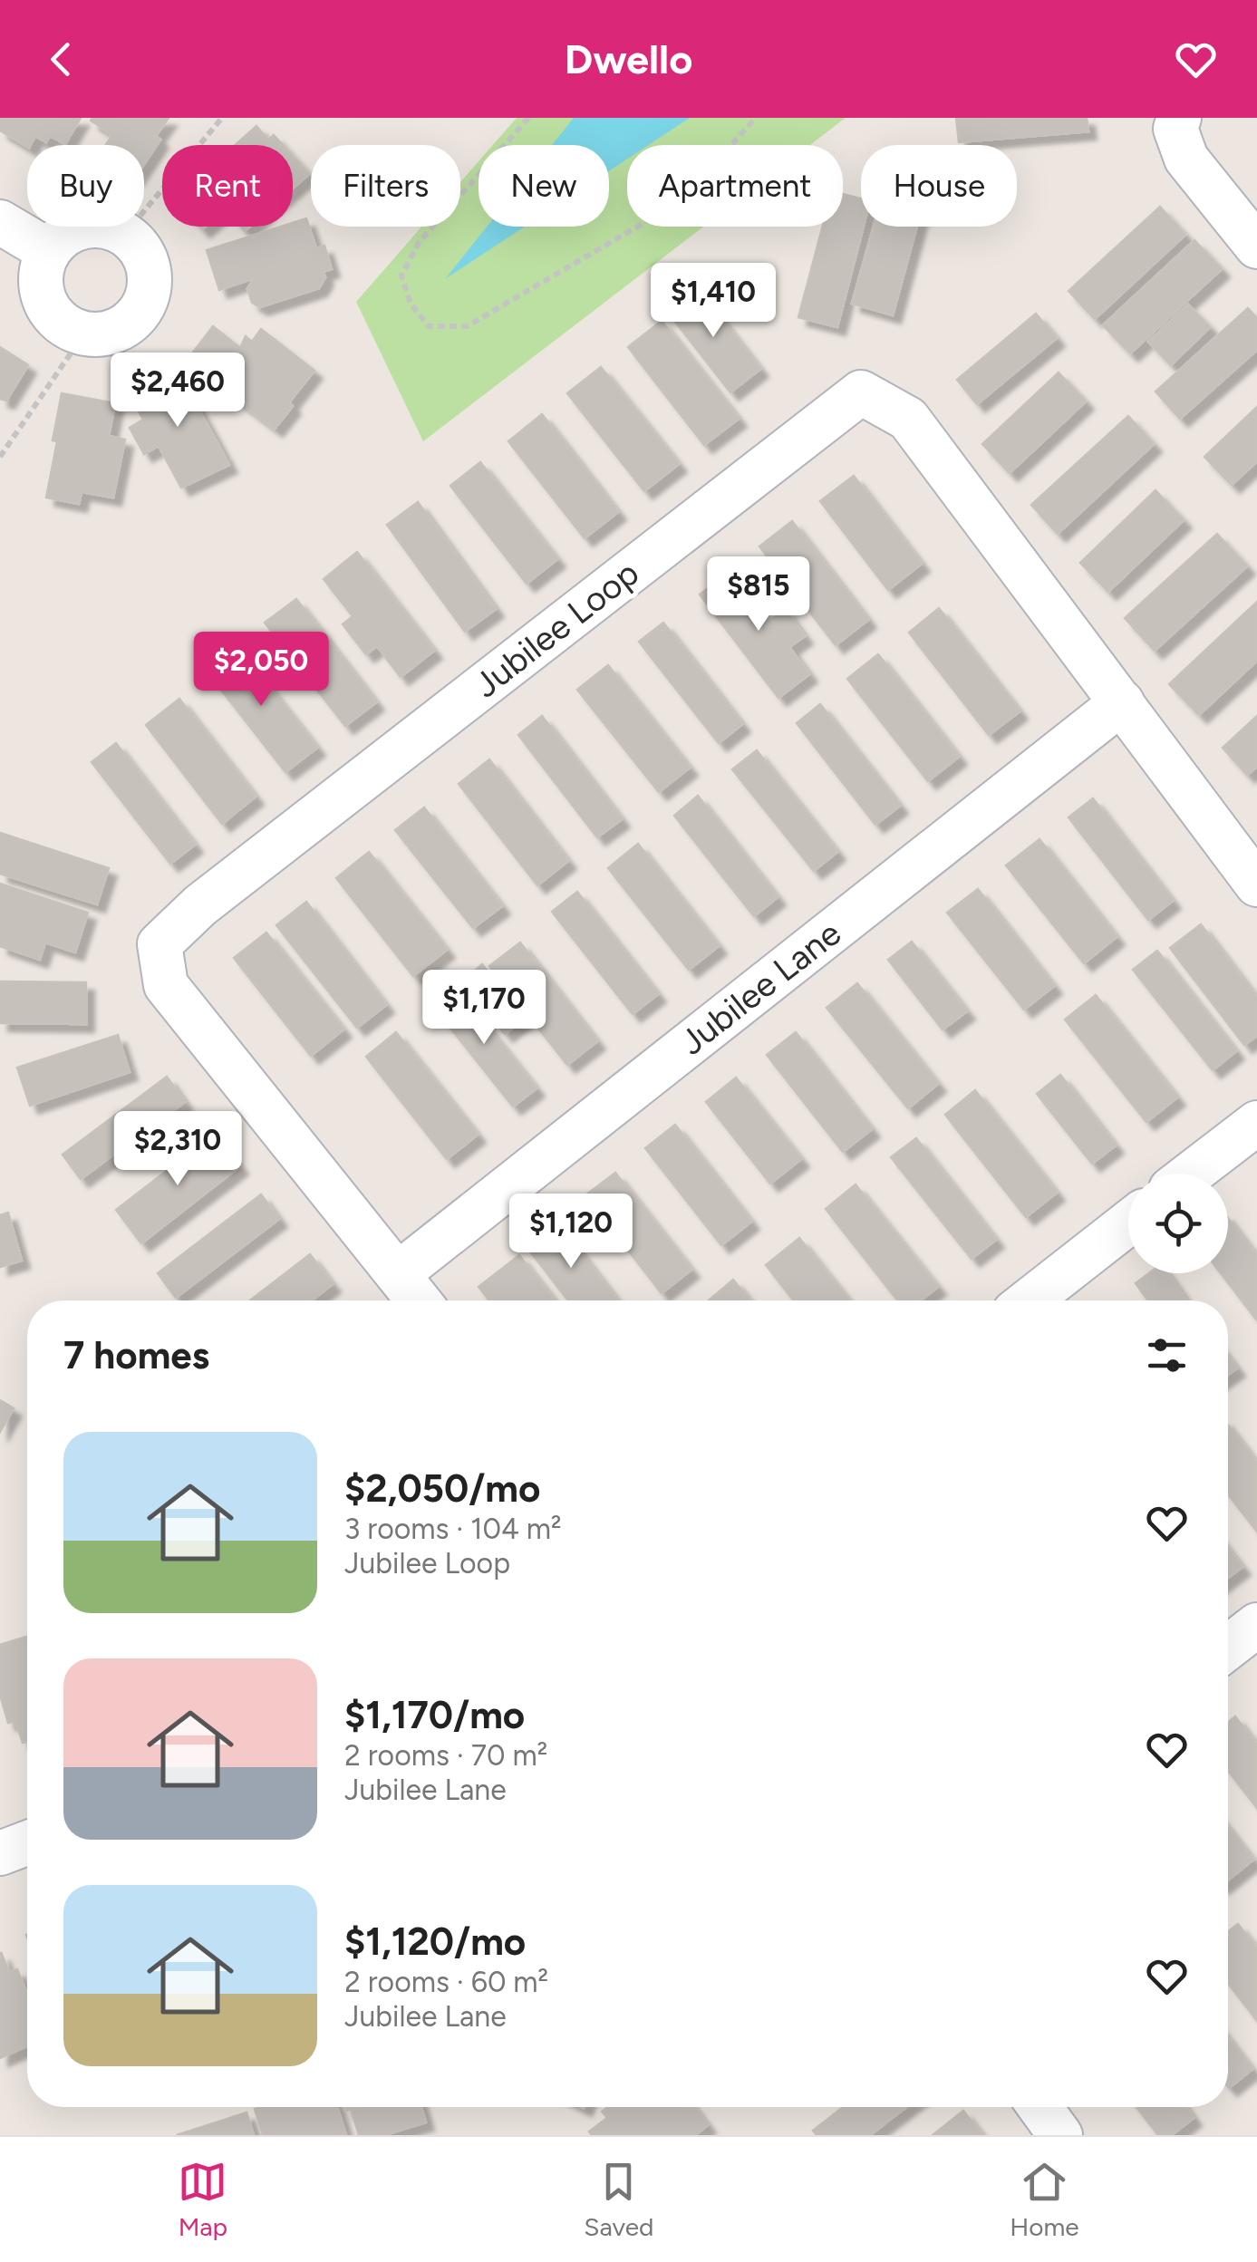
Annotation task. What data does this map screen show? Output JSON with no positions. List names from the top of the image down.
{
  "streets": {
    "street": ["Jubilee Loop", "Jubilee Lane"]
  },
  "crossings": [
    ["Jubilee Loop", "Jubilee Lane"]
  ],
  "page": {
    "header": "Dwello",
    "chip": [
      "Buy",
      "Rent",
      "Filters",
      "New",
      "Apartment",
      "House"
    ],
    "price": [
      "$1,410",
      "$2,460",
      "$815",
      "$2,050",
      "$1,170",
      "$2,310",
      "$1,120"
    ],
    "heading": "7 homes",
    "list": [
      {
        "name": "$2,050/mo",
        "note": "3 rooms · 104 m² · Jubilee Loop"
      },
      {
        "name": "$1,170/mo",
        "note": "2 rooms · 70 m² · Jubilee Lane"
      },
      {
        "name": "$1,120/mo",
        "note": "2 rooms · 60 m² · Jubilee Lane"
      }
    ],
    "tabs": ["Map", "Saved", "Home"]
  }
}
